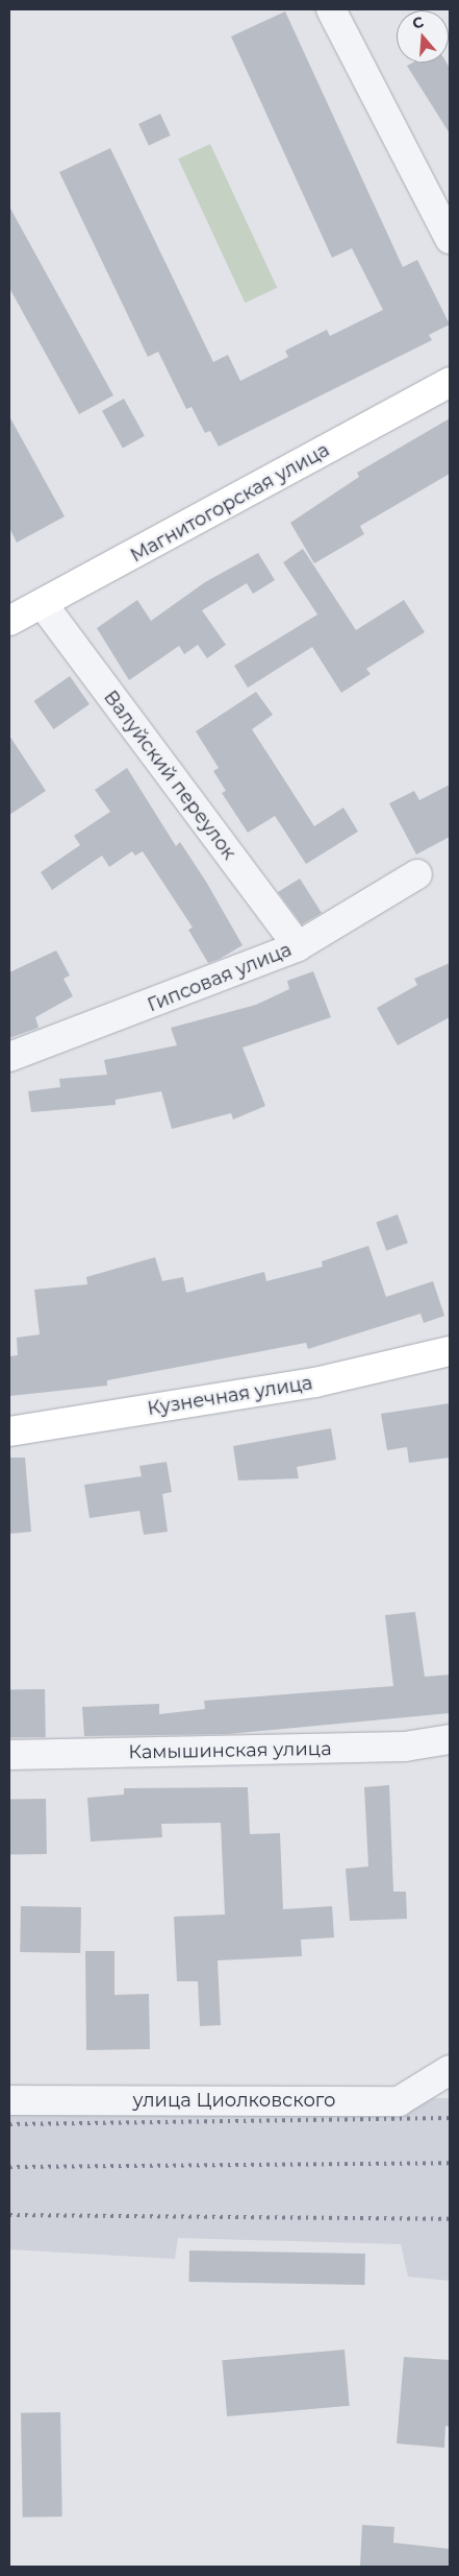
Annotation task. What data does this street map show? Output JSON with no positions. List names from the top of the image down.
{
  "streets": {
    "main road": ["Магнитогорская улица", "Кузнечная улица"],
    "street": [
      "Валуйский переулок",
      "Гипсовая улица",
      "Камышинская улица",
      "улица Циолковского"
    ]
  },
  "crossings": [
    ["Магнитогорская улица", "Валуйский переулок"],
    ["Валуйский переулок", "Гипсовая улица"]
  ],
  "north": "top"
}
